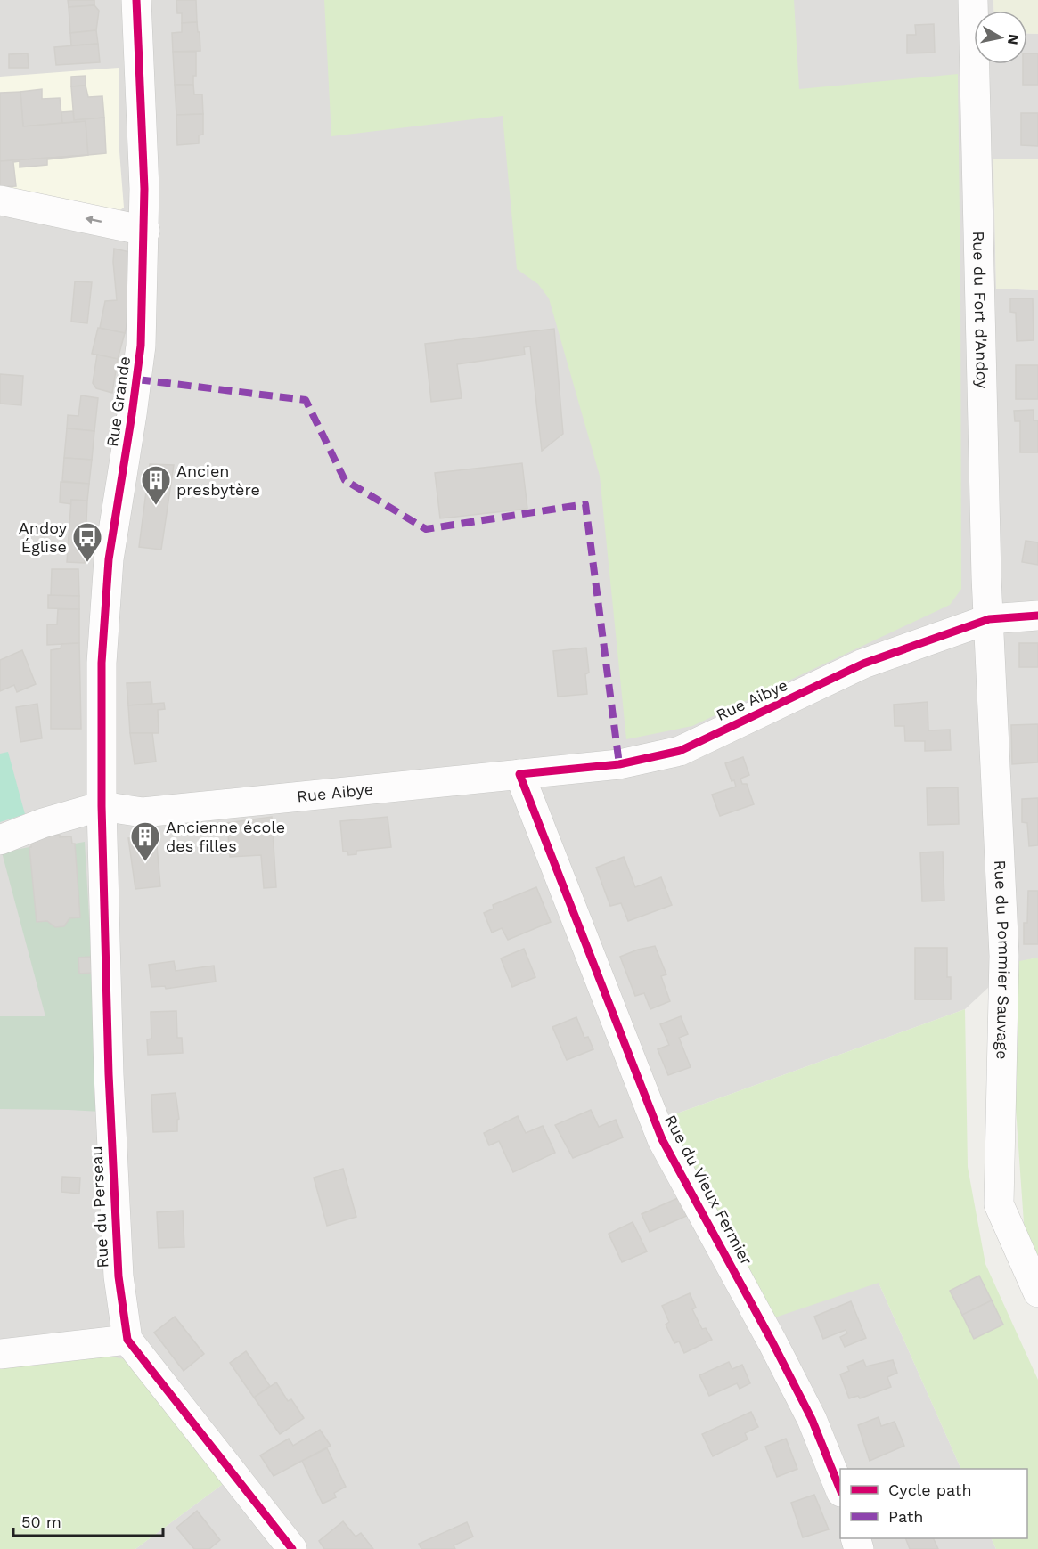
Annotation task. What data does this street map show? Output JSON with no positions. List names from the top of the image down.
{
  "streets": {
    "street": [
      "Rue du Fort d'Andoy",
      "Rue Grande",
      "Rue Aibye",
      "Rue du Pommier Sauvage",
      "Rue du Vieux Fermier",
      "Rue du Perseau"
    ]
  },
  "crossings": [
    ["Rue du Fort d'Andoy", "Rue Aibye"],
    ["Rue du Fort d'Andoy", "Rue du Pommier Sauvage"],
    ["Rue Grande", "Rue Aibye"],
    ["Rue Grande", "Rue du Perseau"],
    ["Rue Aibye", "Rue du Pommier Sauvage"],
    ["Rue Aibye", "Rue du Vieux Fermier"],
    ["Rue Aibye", "Rue du Perseau"]
  ],
  "places": {
    "building": ["Ancien presbytère", "Ancienne école des filles"],
    "bus stop": ["Andoy Église"]
  },
  "legend": ["Cycle path", "Path"],
  "scale_bar": "50 m",
  "north": "right"
}
